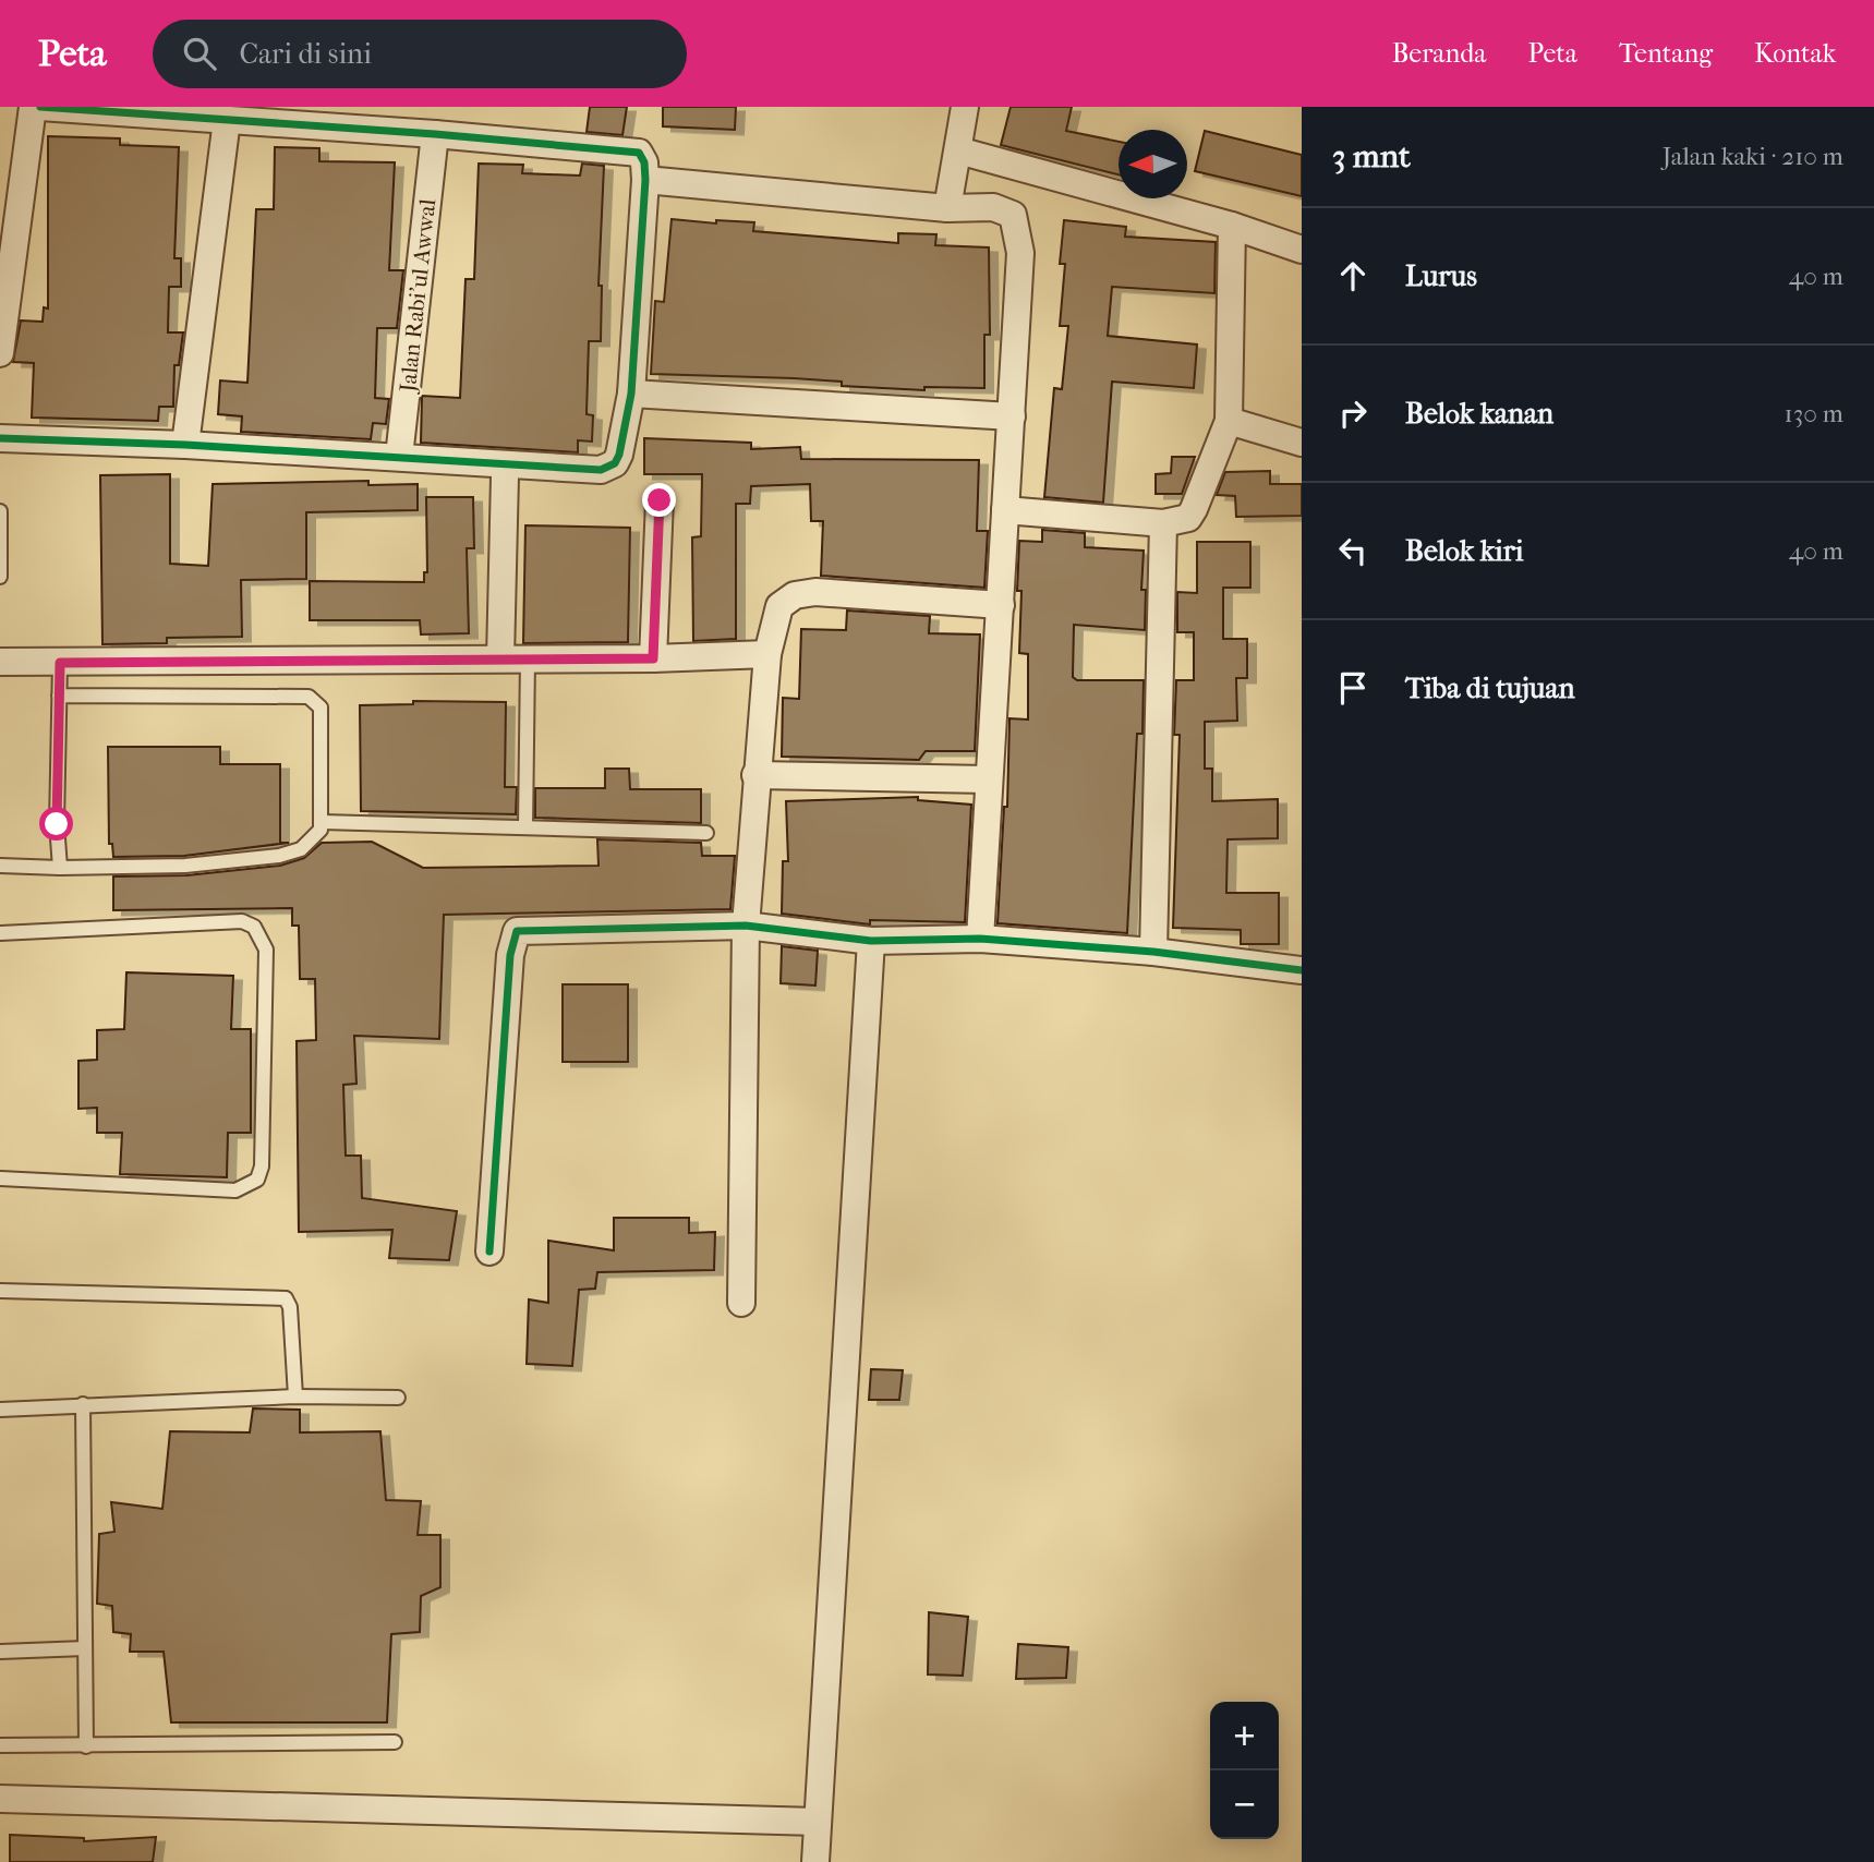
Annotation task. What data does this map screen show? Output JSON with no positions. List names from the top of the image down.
{
  "streets": {
    "street": ["Jalan Rabi'ul Awwal"]
  },
  "north": "left",
  "page": {
    "header": "Peta",
    "search": "Cari di sini",
    "nav": [
      "Beranda",
      "Peta",
      "Tentang",
      "Kontak"
    ],
    "heading": ["3 mnt", "Jalan kaki · 210 m"],
    "list": [
      ["Lurus", "40 m"],
      ["Belok kanan", "130 m"],
      ["Belok kiri", "40 m"],
      "Tiba di tujuan"
    ],
    "map_buttons": ["+", "−"]
  }
}
